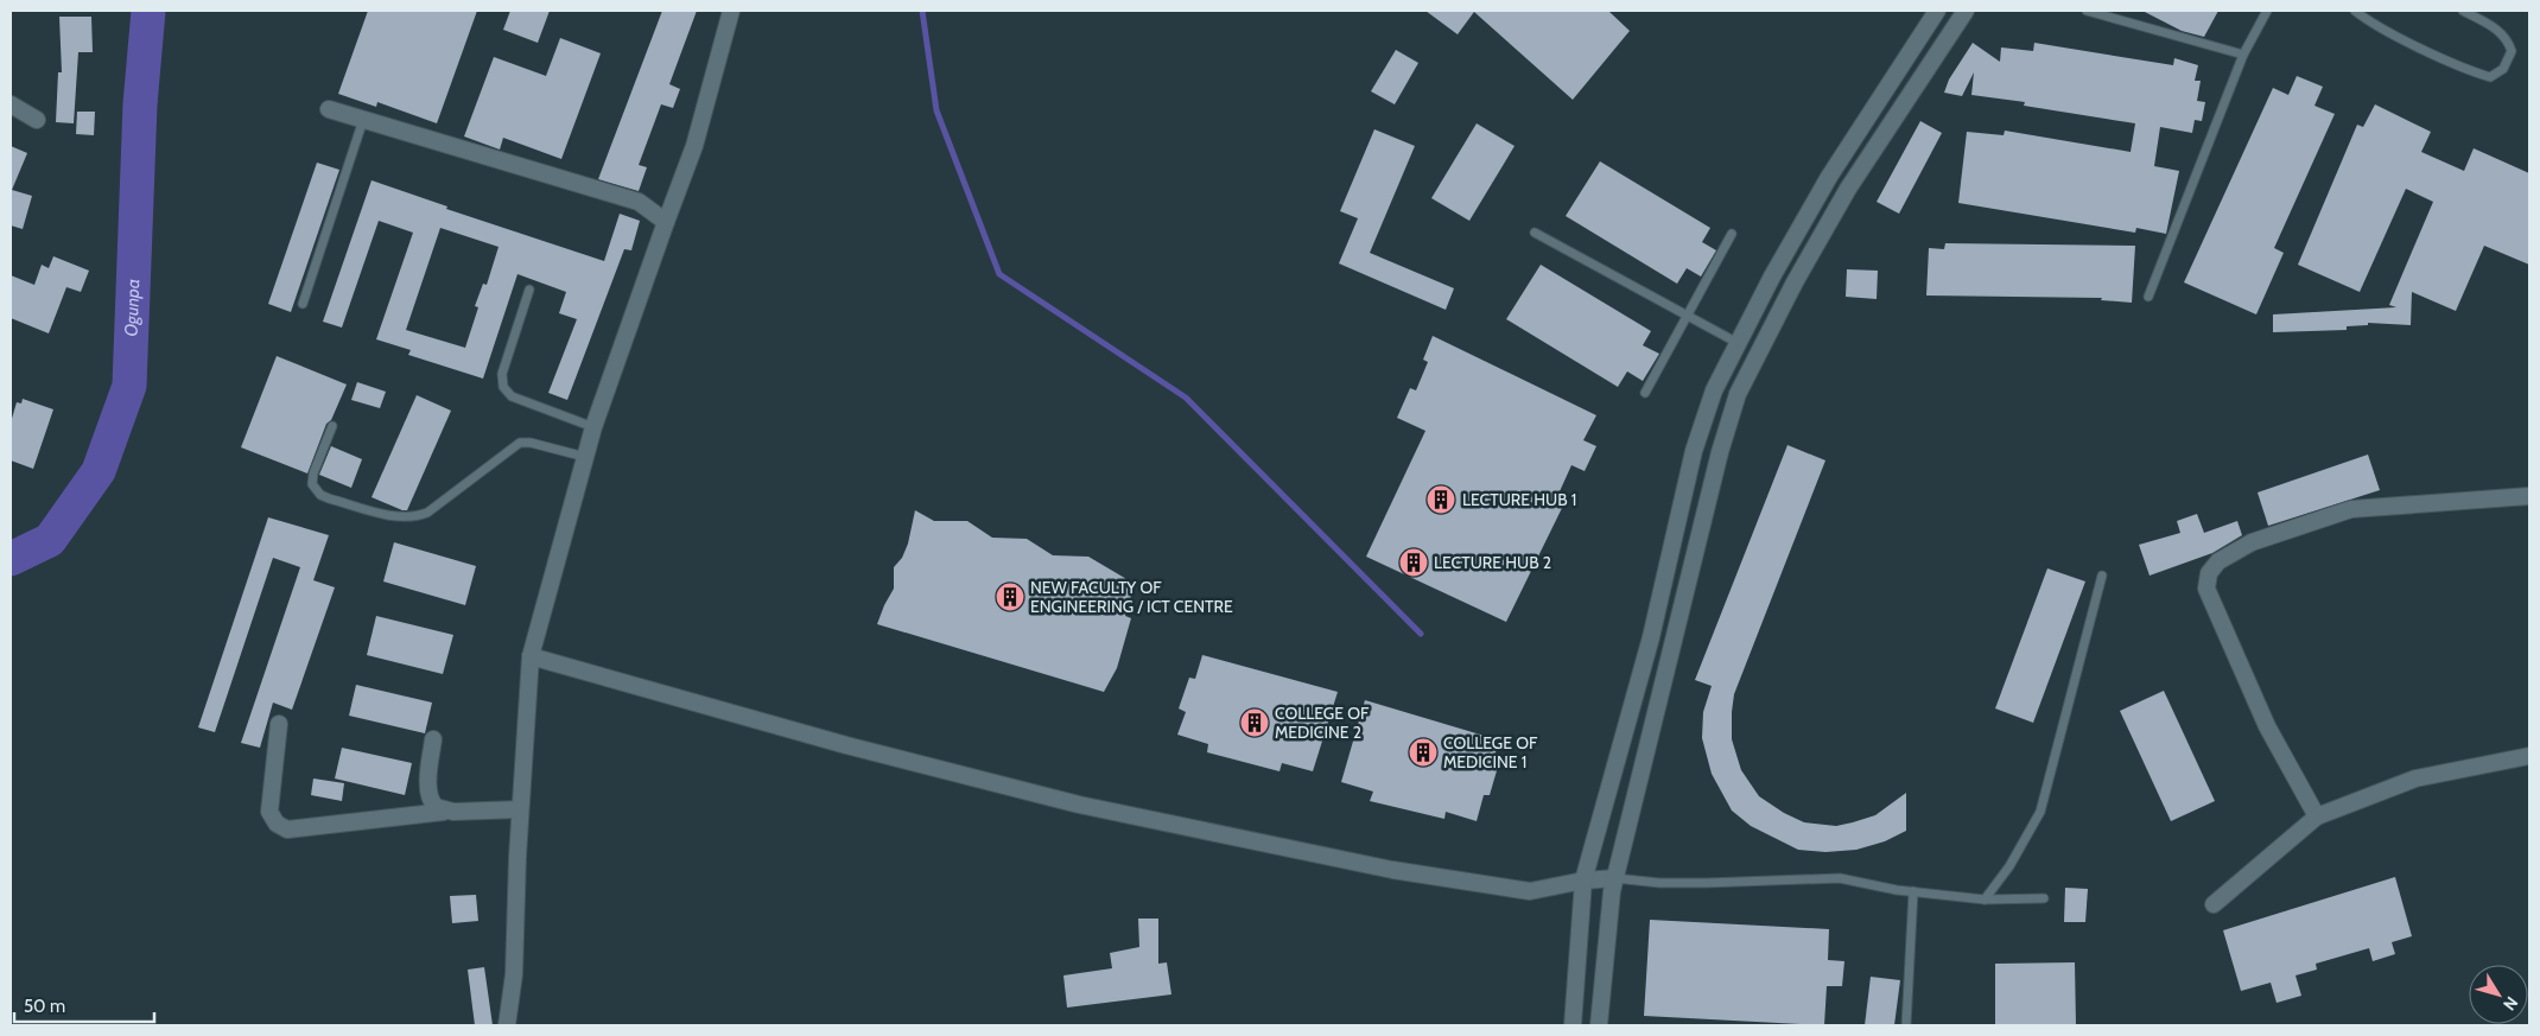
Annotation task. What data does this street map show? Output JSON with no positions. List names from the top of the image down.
{
  "water": ["Ogunpa"],
  "places": {
    "building": [
      "LECTURE HUB 1",
      "LECTURE HUB 2",
      "NEW FACULTY OF ENGINEERING / ICT CENTRE",
      "COLLEGE OF MEDICINE 2",
      "COLLEGE OF MEDICINE 1"
    ]
  },
  "scale_bar": "50 m",
  "north": "bottom right"
}
